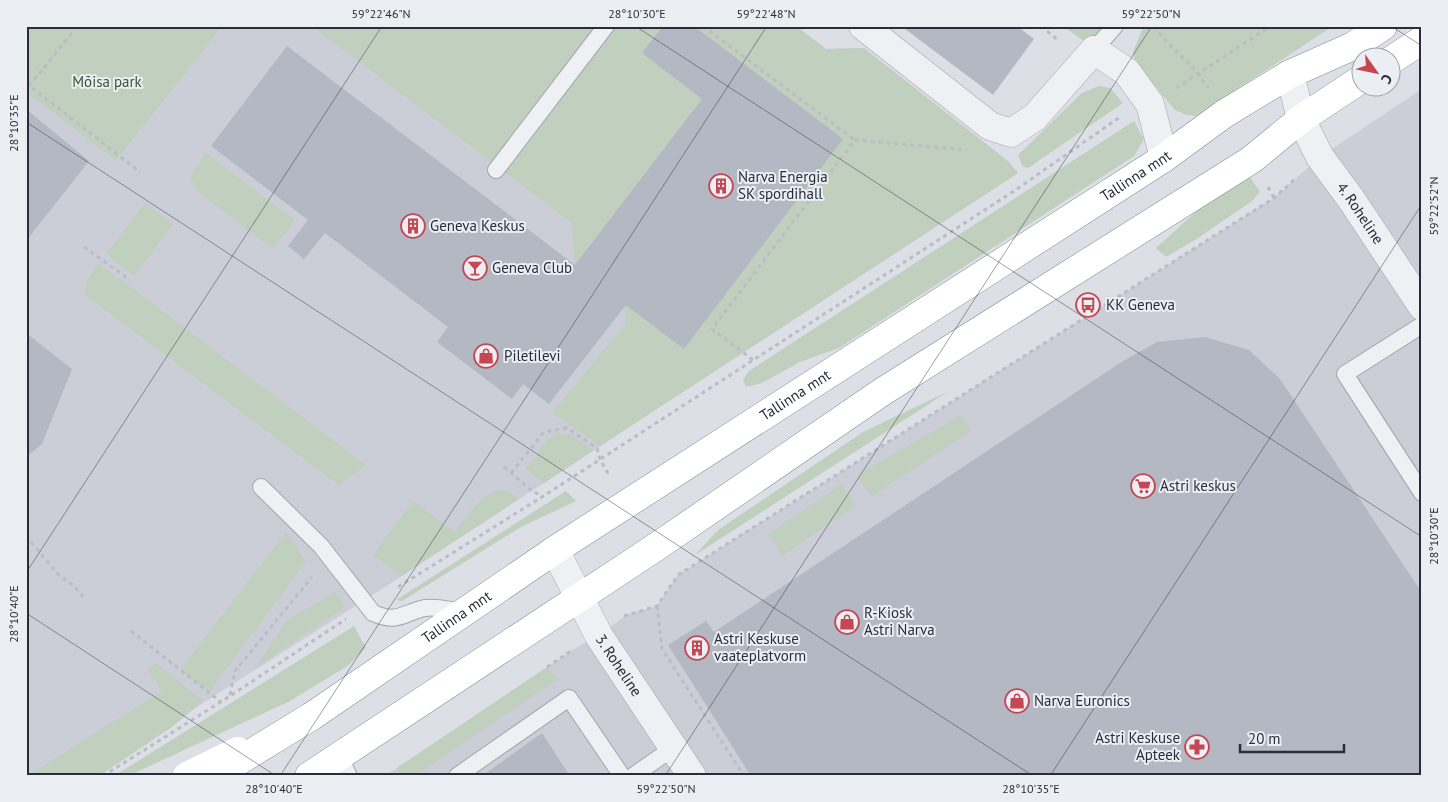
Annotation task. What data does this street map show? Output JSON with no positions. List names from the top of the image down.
{
  "streets": {
    "main road": ["Tallinna mnt"],
    "street": ["4. Roheline", "3. Roheline"]
  },
  "crossings": [
    ["Tallinna mnt", "4. Roheline"],
    ["Tallinna mnt", "3. Roheline"]
  ],
  "parks": ["Mõisa park"],
  "places": {
    "building": ["Narva Energia SK spordihall", "Geneva Keskus", "Astri Keskuse vaateplatvorm"],
    "bar": ["Geneva Club"],
    "bus stop": ["KK Geneva"],
    "shop": ["Piletilevi", "R-Kiosk Astri Narva", "Narva Euronics"],
    "supermarket": ["Astri keskus"],
    "pharmacy": ["Astri Keskuse Apteek"]
  },
  "scale_bar": "20 m",
  "north": "bottom right",
  "coordinates": [
    "59°22'46\"N",
    "28°10'30\"E",
    "59°22'48\"N",
    "59°22'50\"N",
    "28°10'35\"E",
    "59°22'52\"N",
    "28°10'40\"E"
  ]
}
